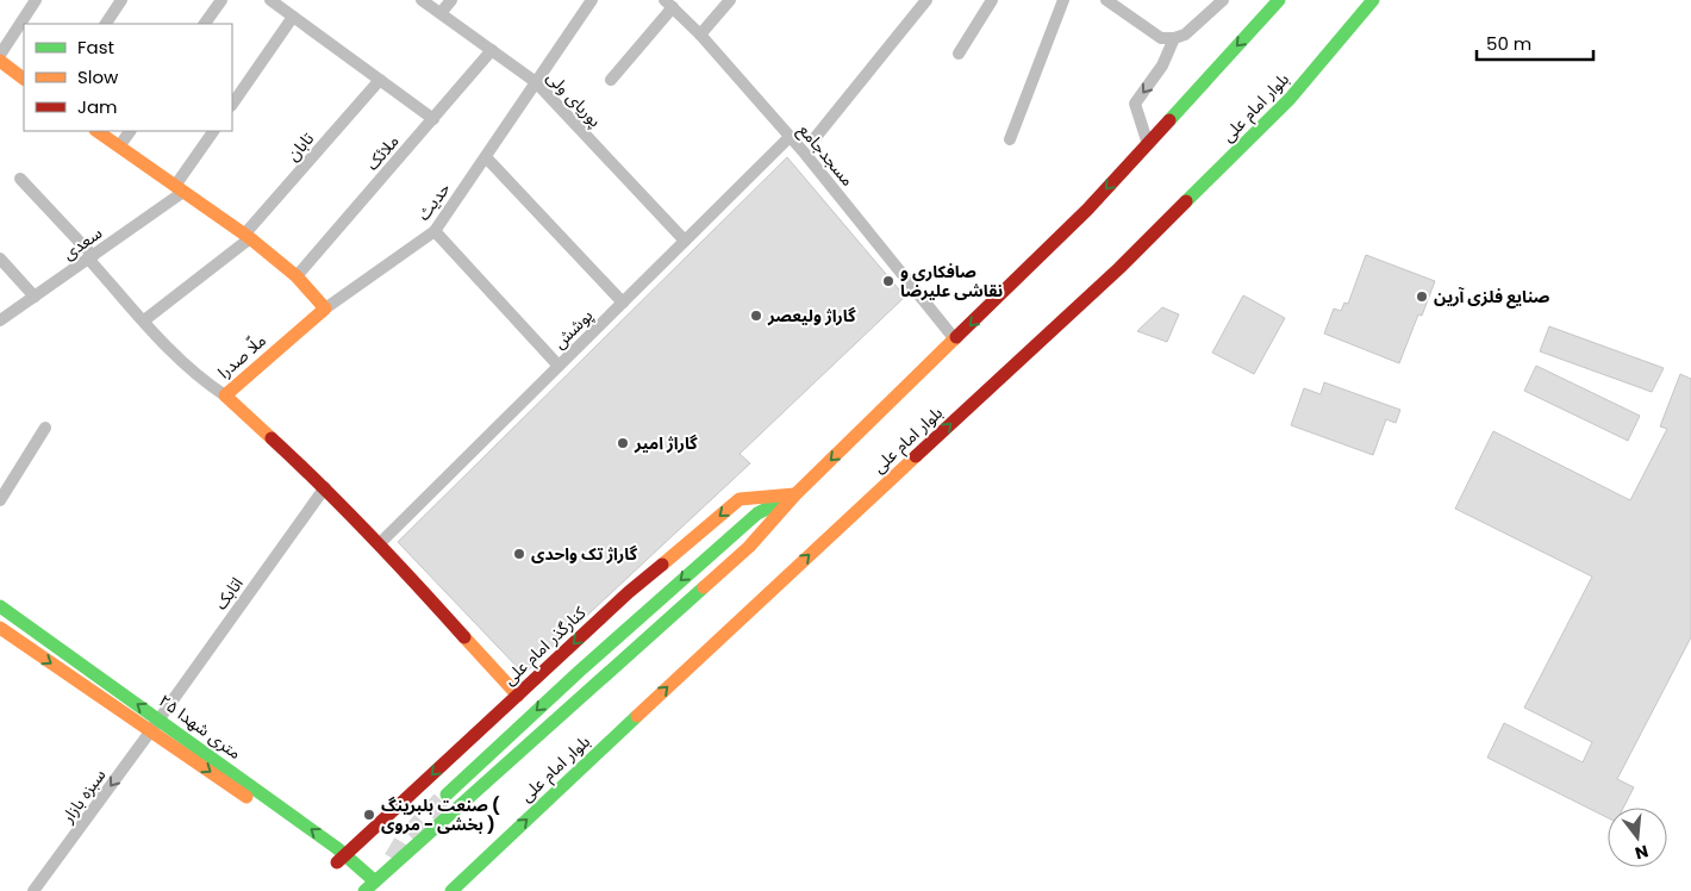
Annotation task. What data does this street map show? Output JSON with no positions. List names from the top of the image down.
{
  "streets": {
    "main road": [
      "بلوار امام علی",
      "ملّا صدرا",
      "کنارگذر امام علی",
      "۲۵ متری شهدا"
    ],
    "street": [
      "پوریای ولی",
      "تابان",
      "ملائک",
      "مسجدجامع",
      "حدیث",
      "سعدی",
      "پوشش",
      "اتابک",
      "سبزه بازار"
    ]
  },
  "crossings": [
    ["پوریای ولی", "ملائک"],
    ["پوریای ولی", "حدیث"],
    ["پوریای ولی", "پوشش"],
    ["مسجدجامع", "پوشش"],
    ["حدیث", "ملّا صدرا"],
    ["پوشش", "ملّا صدرا"],
    ["ملّا صدرا", "اتابک"],
    ["ملّا صدرا", "کنارگذر امام علی"],
    ["اتابک", "۲۵ متری شهدا"],
    ["اتابک", "سبزه بازار"],
    ["کنارگذر امام علی", "۲۵ متری شهدا"],
    ["۲۵ متری شهدا", "سبزه بازار"]
  ],
  "one_way": ["سبزه بازار"],
  "places": [
    "صافکاری و نقاشی عليرضا",
    "صنایع فلزی آرین",
    "گاراژ ولیعصر",
    "گاراژ امیر",
    "گاراژ تک واحدی",
    "صنعت بلبرینگ ( بخشی - مروی )"
  ],
  "legend": ["Fast", "Slow", "Jam"],
  "scale_bar": "50 m",
  "north": "bottom"
}
